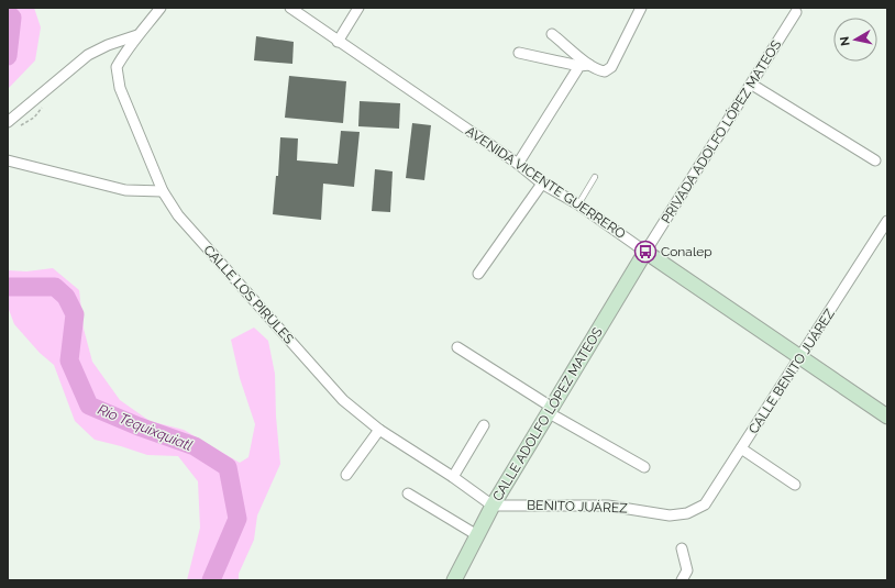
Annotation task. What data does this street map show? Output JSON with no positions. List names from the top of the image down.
{
  "streets": {
    "main road": ["AVENIDA VICENTE GUERRERO", "CALLE ADOLFO LÓPEZ MATEOS"],
    "street": [
      "PRIVADA ADOLFO LÓPEZ MATEOS",
      "CALLE LOS PIRULES",
      "CALLE BENITO JUÁREZ",
      "BENITO JUÁREZ"
    ]
  },
  "crossings": [
    ["PRIVADA ADOLFO LÓPEZ MATEOS", "AVENIDA VICENTE GUERRERO"],
    ["PRIVADA ADOLFO LÓPEZ MATEOS", "CALLE ADOLFO LÓPEZ MATEOS"],
    ["AVENIDA VICENTE GUERRERO", "CALLE BENITO JUÁREZ"],
    ["AVENIDA VICENTE GUERRERO", "CALLE ADOLFO LÓPEZ MATEOS"],
    ["CALLE LOS PIRULES", "CALLE ADOLFO LÓPEZ MATEOS"],
    ["CALLE LOS PIRULES", "BENITO JUÁREZ"],
    ["CALLE BENITO JUÁREZ", "BENITO JUÁREZ"],
    ["CALLE ADOLFO LÓPEZ MATEOS", "BENITO JUÁREZ"]
  ],
  "water": ["Río Tequixquiatl"],
  "places": {
    "bus stop": ["Conalep"]
  },
  "north": "left"
}
